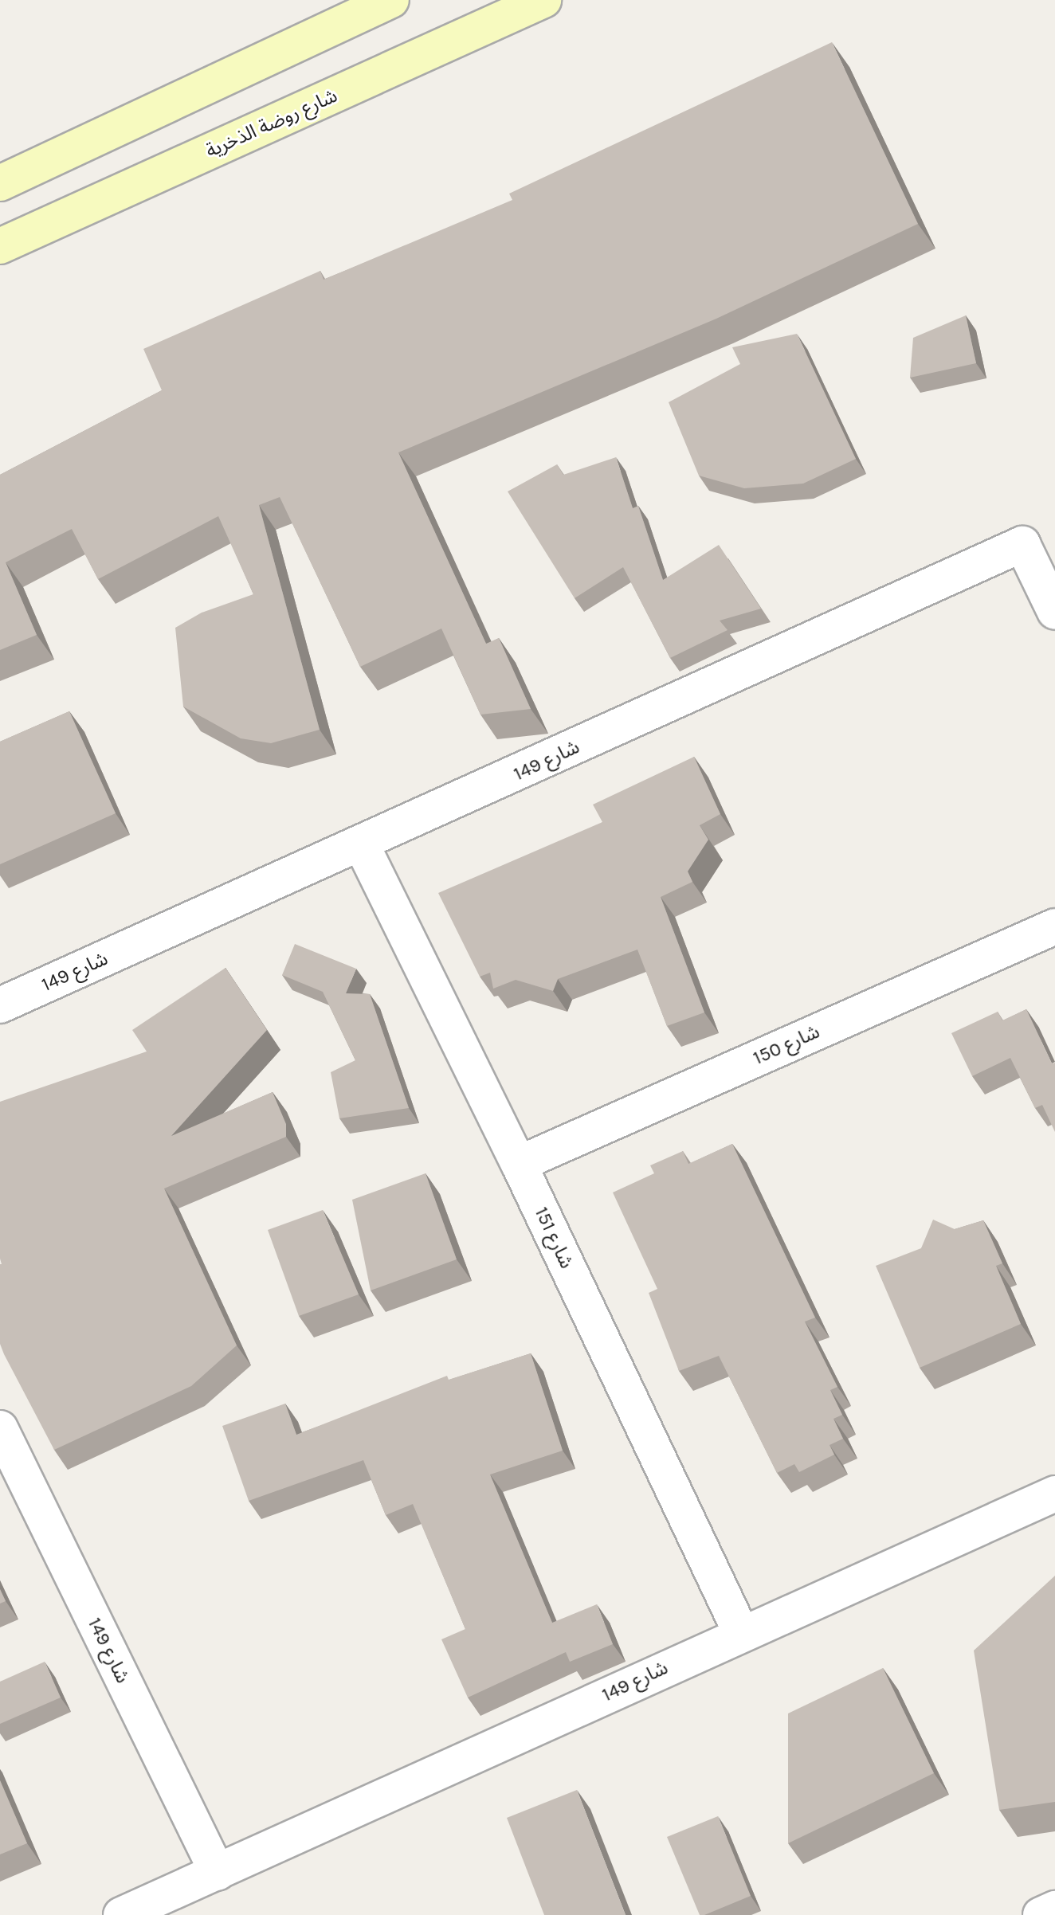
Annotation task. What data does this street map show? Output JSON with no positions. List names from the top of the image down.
{
  "streets": {
    "street": [
      "شارع روضة الذخرية",
      "شارع 149",
      "شارع 150",
      "شارع 151"
    ]
  },
  "crossings": [
    ["شارع 149", "شارع 151"],
    ["شارع 150", "شارع 151"]
  ]
}
